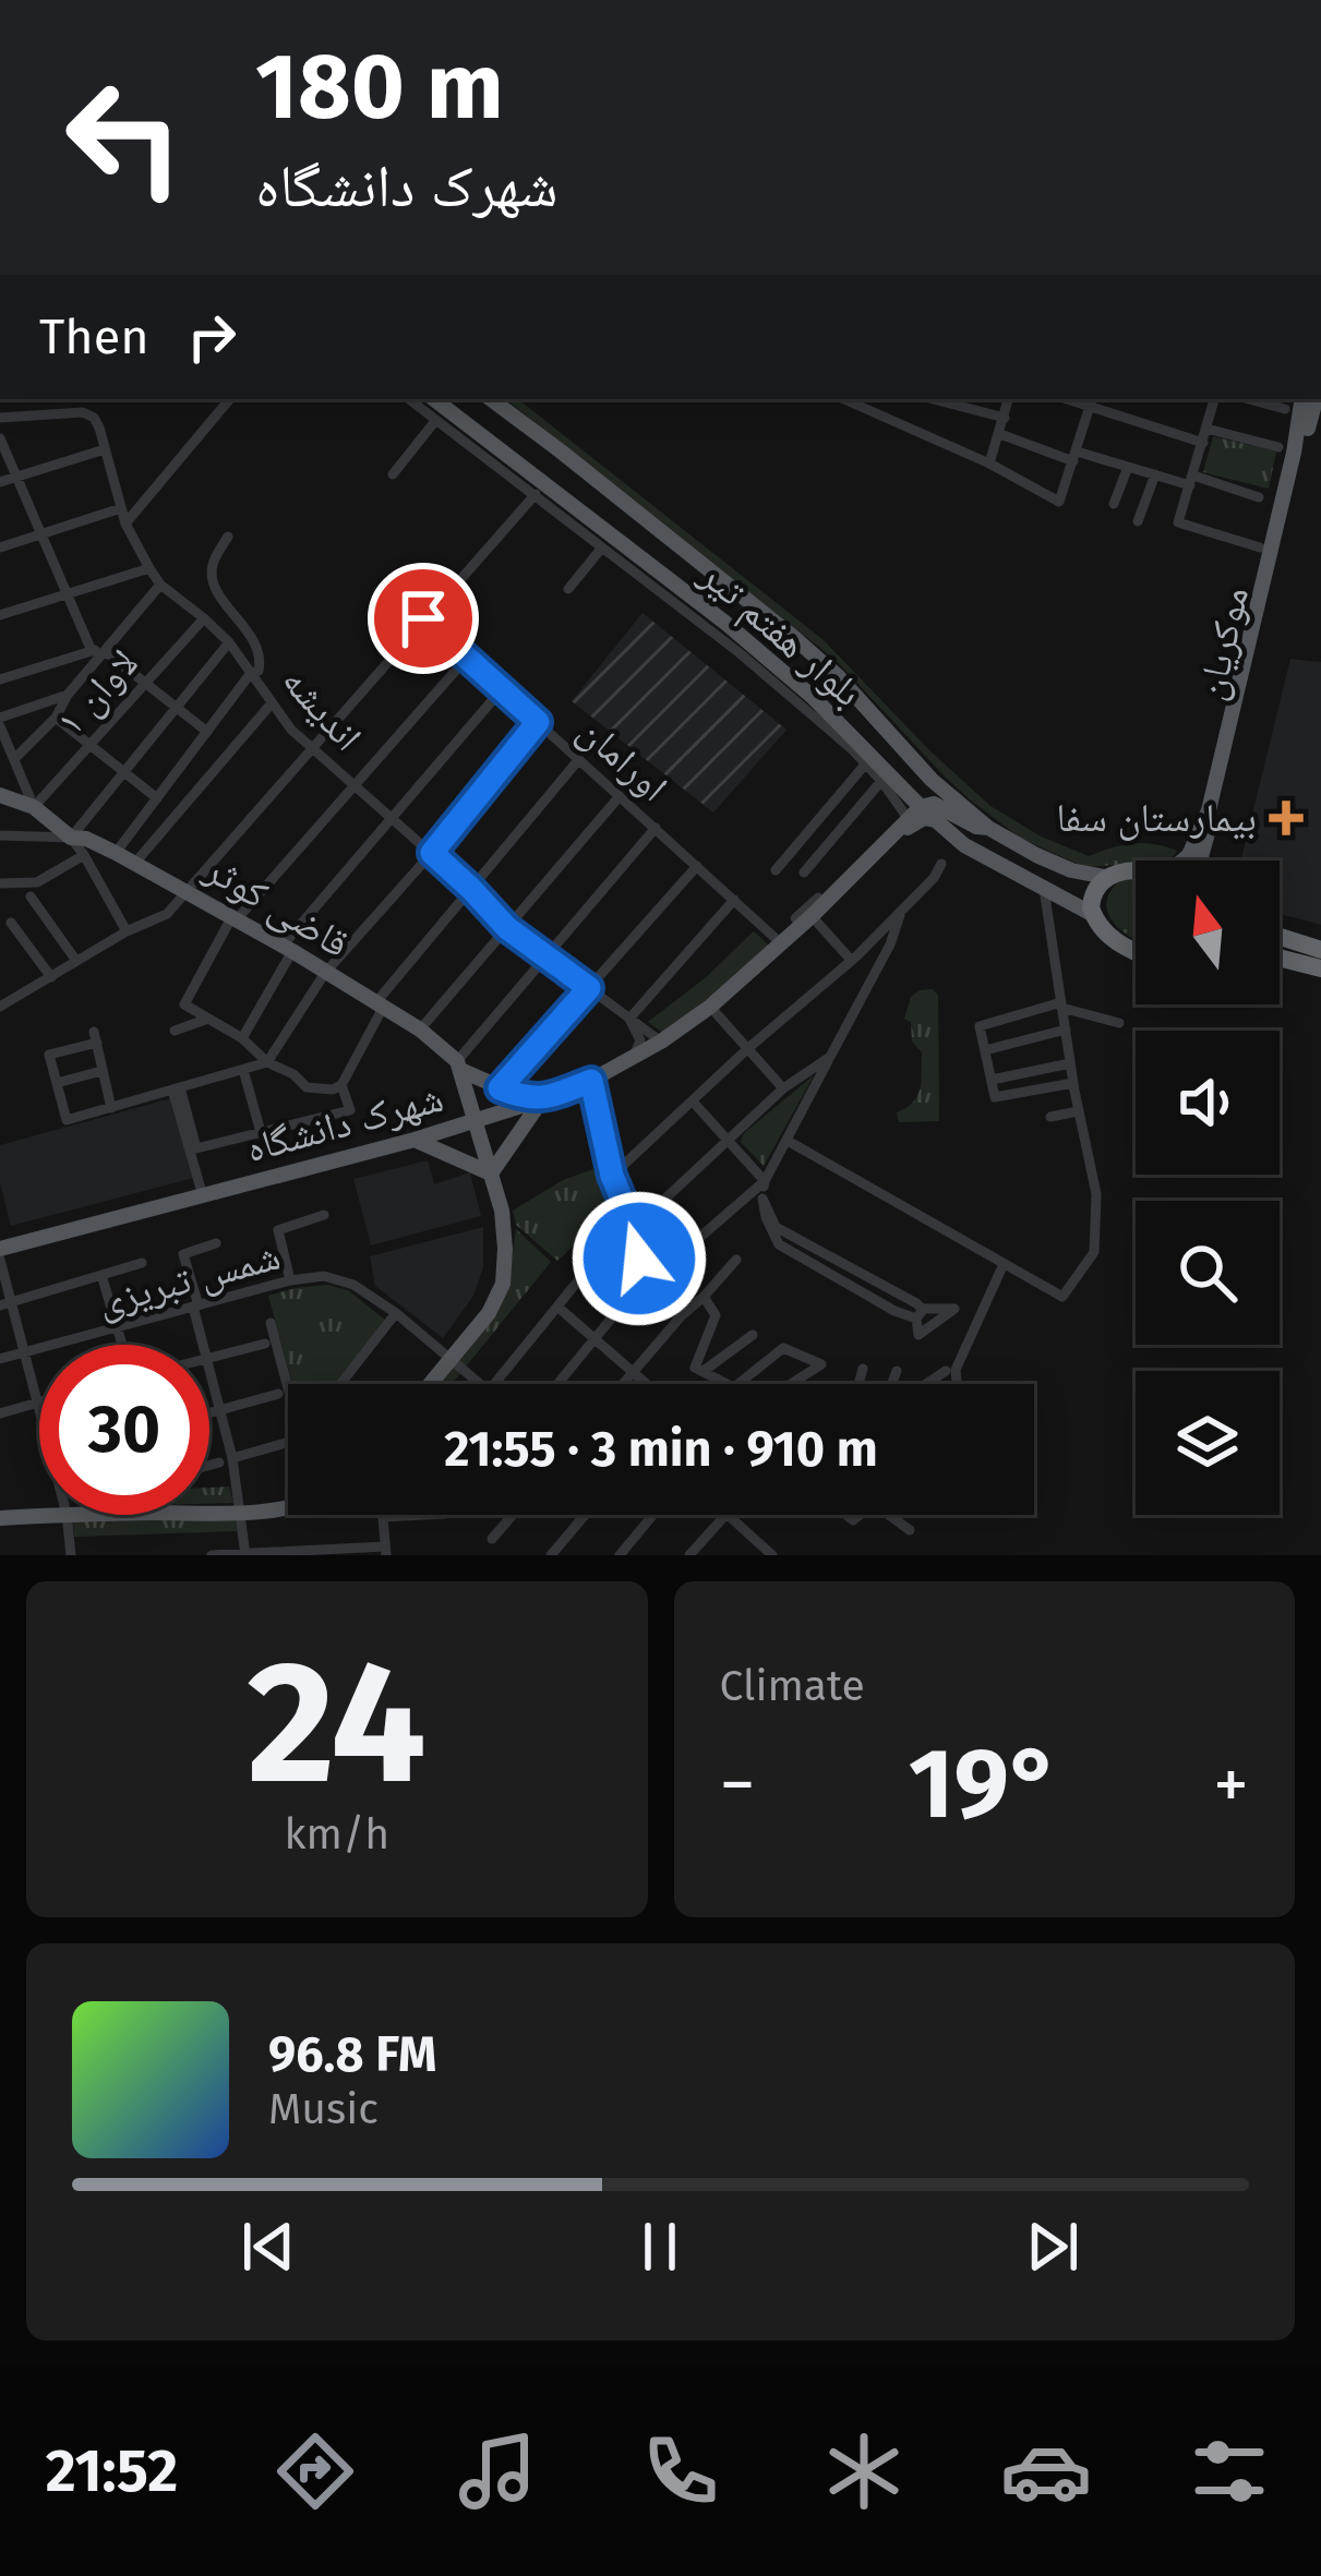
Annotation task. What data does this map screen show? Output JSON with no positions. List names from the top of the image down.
{
  "streets": {
    "main road": [
      "بلوار هفتم تیر",
      "موکریان",
      "قاضی کوثر",
      "شهرک دانشگاه"
    ],
    "street": [
      "لاوان ۱",
      "اندیشه",
      "اورامان",
      "شمس تبریزی"
    ]
  },
  "crossings": [
    ["بلوار هفتم تیر", "شهرک دانشگاه"],
    ["لاوان ۱", "اندیشه"],
    ["لاوان ۱", "قاضی کوثر"],
    ["اندیشه", "شهرک دانشگاه"],
    ["اورامان", "شهرک دانشگاه"],
    ["قاضی کوثر", "شهرک دانشگاه"]
  ],
  "places": {
    "health": ["بیمارستان سفا"]
  },
  "north": "top",
  "page": {
    "turn": ["180 m", "شهرک دانشگاه"],
    "then": "Then",
    "limit": "30",
    "trip": "21:55 · 3 min · 910 m",
    "tile": [
      ["24", "km/h"],
      "Climate"
    ],
    "heat": ["−", "19°", "+"],
    "song": ["96.8 FM", "Music"],
    "tabs": "21:52"
  }
}
